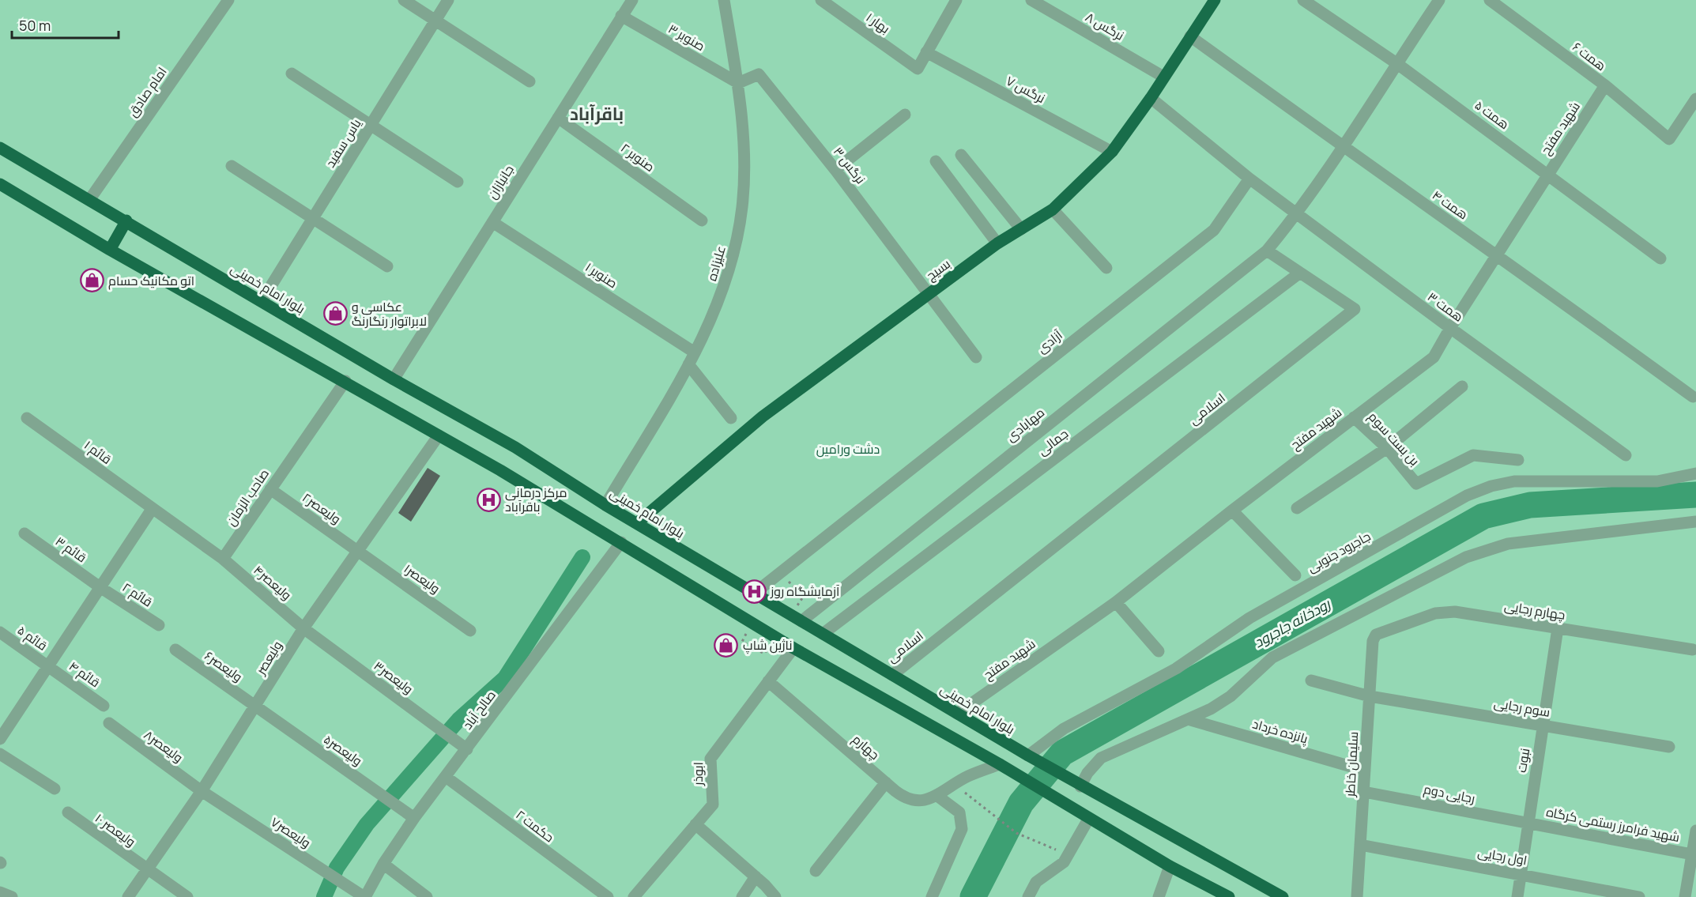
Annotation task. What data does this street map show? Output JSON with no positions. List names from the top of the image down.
{
  "streets": {
    "main road": ["بسیج", "بلوار امام خمینی"],
    "street": [
      "بهار ۱",
      "نرگس ۸",
      "صنوبر ۳",
      "همت ۶",
      "نرگس ۷",
      "امام صادق",
      "همت ۵",
      "شهید مفتح",
      "یاس سفید",
      "صنوبر ۲",
      "نرگس ۳",
      "جانبازان",
      "همت ۴",
      "علیزاده",
      "صنوبر ۱",
      "همت ۳",
      "آزادی",
      "اسلامی",
      "مهابادی",
      "بن بست سوم",
      "جمالی",
      "قائم ۱",
      "صاحب الزمان",
      "ولیعصر۲",
      "قائم ۳",
      "جاجرود جنوبی",
      "ولیعصر۱",
      "ولیعصر۴",
      "قائم ۲",
      "چهارم رجایی",
      "قائم ۵",
      "ولیعصر",
      "ولیعصر۶",
      "قائم ۴",
      "ولیعصر۳",
      "سوم رجایی",
      "صالح آباد",
      "پانزده خرداد",
      "ولیعصر۸",
      "چهارم",
      "ولیعصر۵",
      "نبوت",
      "سلیمان خاطر",
      "ابوذر",
      "رجایی دوم",
      "شهید فرامرز رستمی کرگاه",
      "حکمت ۲",
      "ولیعصر ۱۰",
      "ولیعصر۷",
      "اول رجایی"
    ]
  },
  "crossings": [
    ["بهار ۱", "نرگس ۷"],
    ["نرگس ۸", "بسیج"],
    ["صنوبر ۳", "نرگس ۳"],
    ["صنوبر ۳", "جانبازان"],
    ["صنوبر ۳", "علیزاده"],
    ["همت ۶", "شهید مفتح"],
    ["نرگس ۷", "بسیج"],
    ["امام صادق", "بلوار امام خمینی"],
    ["همت ۵", "شهید مفتح"],
    ["شهید مفتح", "همت ۴"],
    ["شهید مفتح", "بلوار امام خمینی"],
    ["شهید مفتح", "همت ۳"],
    ["شهید مفتح", "بن بست سوم"],
    ["یاس سفید", "بلوار امام خمینی"],
    ["صنوبر ۲", "جانبازان"],
    ["نرگس ۳", "علیزاده"],
    ["نرگس ۳", "بسیج"],
    ["جانبازان", "صنوبر ۱"],
    ["جانبازان", "بلوار امام خمینی"],
    ["همت ۴", "بسیج"],
    ["علیزاده", "صنوبر ۱"],
    ["علیزاده", "بلوار امام خمینی"],
    ["بسیج", "بلوار امام خمینی"],
    ["بلوار امام خمینی", "آزادی"],
    ["بلوار امام خمینی", "اسلامی"],
    ["بلوار امام خمینی", "مهابادی"],
    ["بلوار امام خمینی", "جمالی"],
    ["بلوار امام خمینی", "جاجرود جنوبی"],
    ["همت ۳", "آزادی"],
    ["اسلامی", "مهابادی"],
    ["اسلامی", "جمالی"],
    ["صاحب الزمان", "ولیعصر۲"],
    ["صاحب الزمان", "ولیعصر۴"],
    ["ولیعصر۲", "ولیعصر۱"],
    ["ولیعصر۲", "ولیعصر"],
    ["قائم ۳", "قائم ۲"],
    ["ولیعصر۱", "ولیعصر"],
    ["ولیعصر۴", "ولیعصر"],
    ["ولیعصر۴", "ولیعصر۳"],
    ["چهارم رجایی", "نبوت"],
    ["چهارم رجایی", "سلیمان خاطر"],
    ["قائم ۵", "قائم ۴"],
    ["ولیعصر", "ولیعصر۶"],
    ["ولیعصر", "ولیعصر۳"],
    ["ولیعصر", "ولیعصر۸"],
    ["ولیعصر", "ولیعصر۵"],
    ["ولیعصر", "ولیعصر ۱۰"],
    ["ولیعصر", "ولیعصر۷"],
    ["ولیعصر۶", "ولیعصر۵"],
    ["ولیعصر۳", "صالح آباد"],
    ["سوم رجایی", "نبوت"],
    ["سوم رجایی", "سلیمان خاطر"],
    ["صالح آباد", "ولیعصر۵"],
    ["صالح آباد", "حکمت ۲"],
    ["صالح آباد", "ولیعصر۷"],
    ["پانزده خرداد", "سلیمان خاطر"],
    ["ولیعصر۸", "ولیعصر۷"],
    ["چهارم", "ابوذر"],
    ["نبوت", "رجایی دوم"],
    ["نبوت", "شهید فرامرز رستمی کرگاه"],
    ["نبوت", "اول رجایی"],
    ["سلیمان خاطر", "رجایی دوم"],
    ["سلیمان خاطر", "اول رجایی"],
    ["رجایی دوم", "شهید فرامرز رستمی کرگاه"]
  ],
  "districts": ["باقرآباد"],
  "water": ["رودخانه جاجرود"],
  "parks": ["دشت ورامین"],
  "places": {
    "shop": ["اتو مکانیک حسام", "عکاسی و لابراتوار رنگارنگ", "ناژین شاپ"],
    "hospital": ["مرکز درمانی باقرآباد", "آزمایشگاه روز"]
  },
  "scale_bar": "50 m"
}
